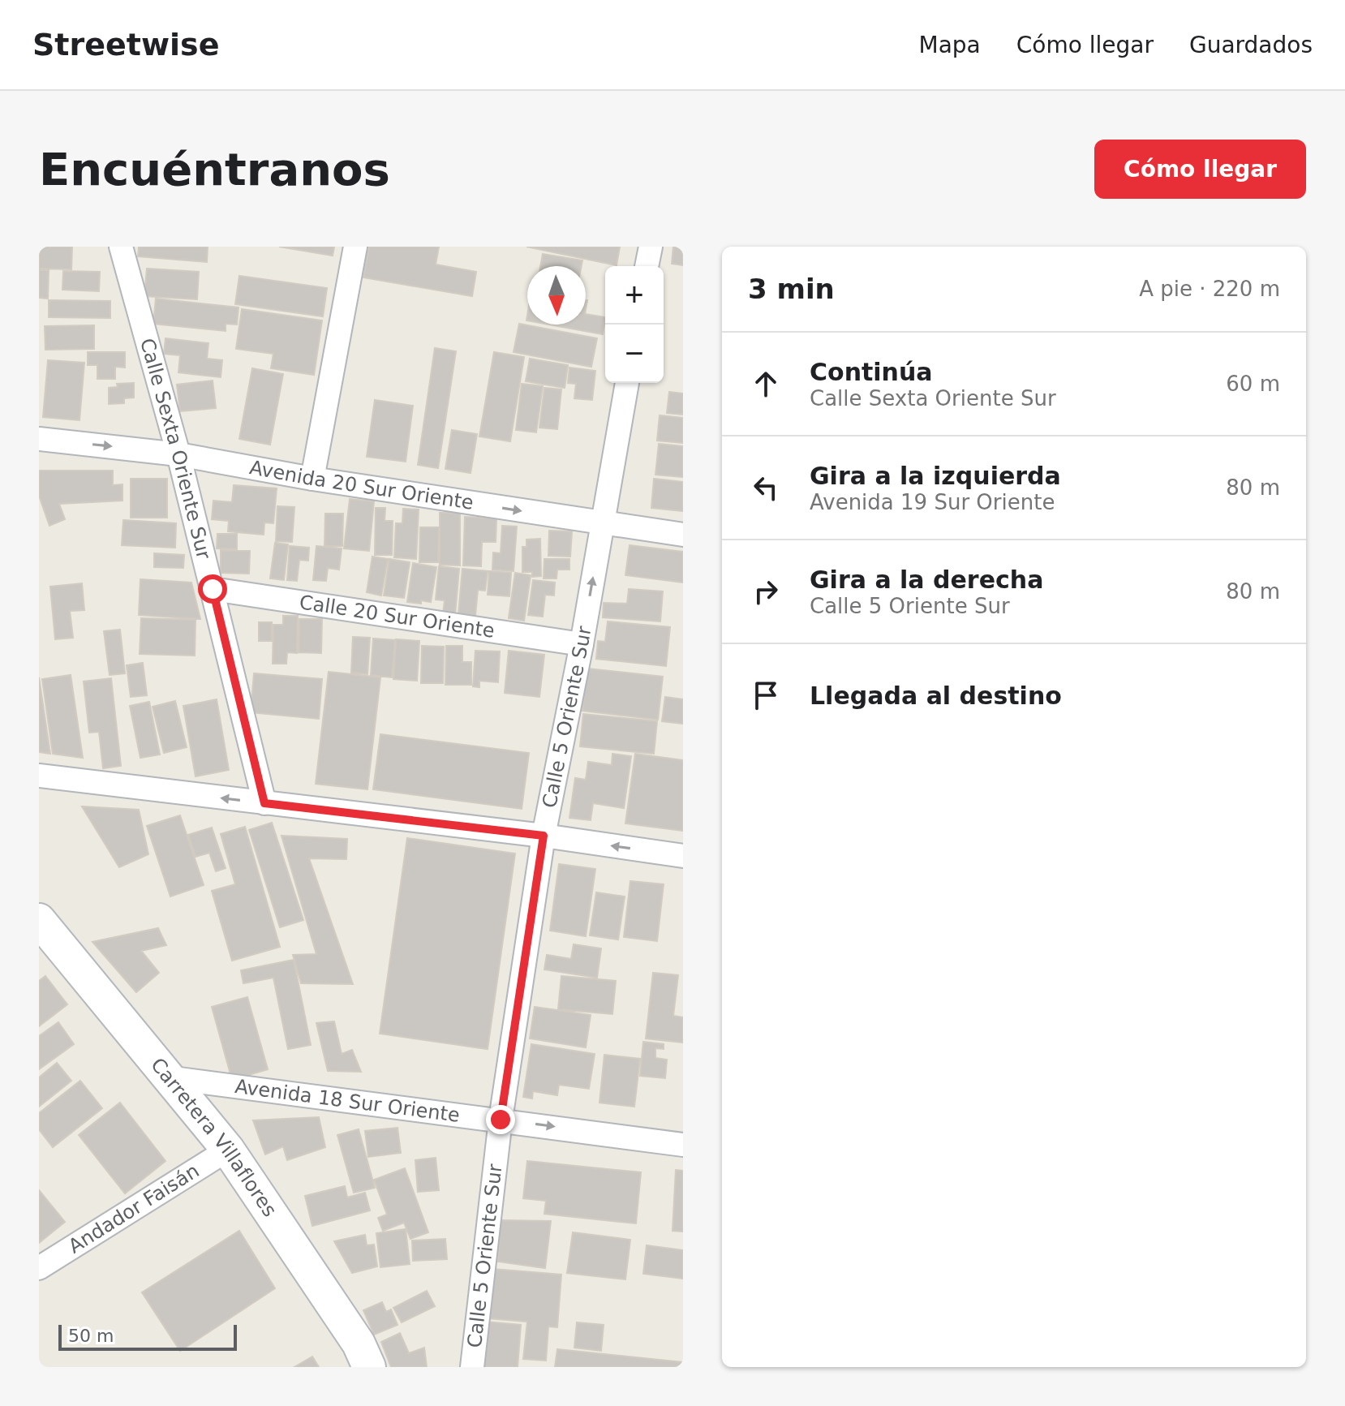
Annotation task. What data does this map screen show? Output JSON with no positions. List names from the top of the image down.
{
  "streets": {
    "main road": ["Carretera Villaflores"],
    "street": [
      "Calle Sexta Oriente Sur",
      "Avenida 20 Sur Oriente",
      "Calle 20 Sur Oriente",
      "Calle 5 Oriente Sur",
      "Avenida 18 Sur Oriente",
      "Andador Faisán"
    ]
  },
  "crossings": [
    ["Calle Sexta Oriente Sur", "Avenida 20 Sur Oriente"],
    ["Calle Sexta Oriente Sur", "Calle 20 Sur Oriente"],
    ["Avenida 20 Sur Oriente", "Calle 5 Oriente Sur"],
    ["Calle 20 Sur Oriente", "Calle 5 Oriente Sur"],
    ["Calle 5 Oriente Sur", "Avenida 18 Sur Oriente"],
    ["Avenida 18 Sur Oriente", "Carretera Villaflores"],
    ["Carretera Villaflores", "Andador Faisán"]
  ],
  "one_way": ["Avenida 20 Sur Oriente", "Avenida 18 Sur Oriente"],
  "scale_bar": "50 m",
  "north": "bottom",
  "page": {
    "header": "Streetwise",
    "nav": ["Mapa", "Cómo llegar", "Guardados"],
    "buttons": "Cómo llegar",
    "title": "Encuéntranos",
    "heading": ["3 min", "A pie · 220 m"],
    "map_buttons": ["+", "−"],
    "list": [
      ["Continúa", "Calle Sexta Oriente Sur", "60 m"],
      ["Gira a la izquierda", "Avenida 19 Sur Oriente", "80 m"],
      ["Gira a la derecha", "Calle 5 Oriente Sur", "80 m"],
      "Llegada al destino"
    ],
    "scale": "50 m"
  }
}
